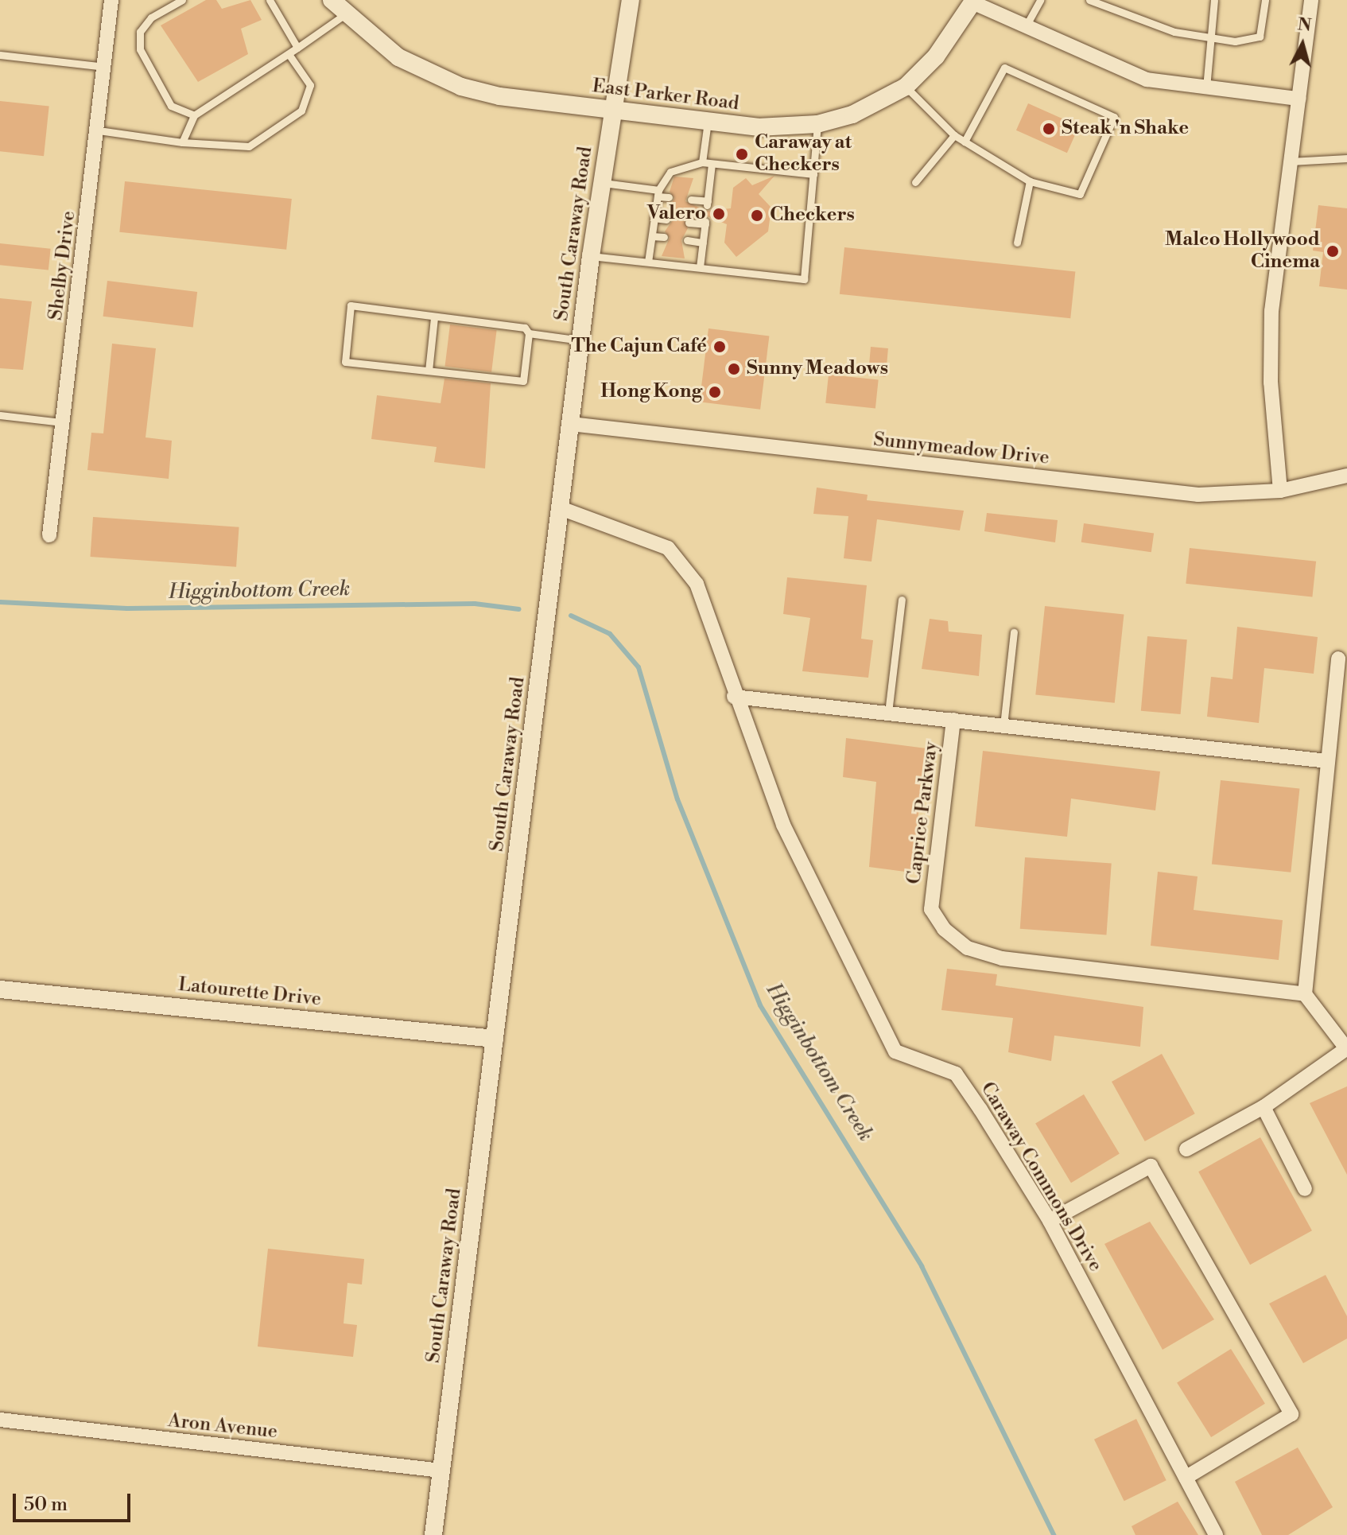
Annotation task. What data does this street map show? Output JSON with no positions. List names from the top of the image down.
{
  "streets": {
    "street": [
      "East Parker Road",
      "South Caraway Road",
      "Shelby Drive",
      "Sunnymeadow Drive",
      "Caprice Parkway",
      "Latourette Drive",
      "Caraway Commons Drive",
      "Aron Avenue"
    ]
  },
  "crossings": [
    ["East Parker Road", "South Caraway Road"],
    ["South Caraway Road", "Sunnymeadow Drive"],
    ["South Caraway Road", "Latourette Drive"],
    ["South Caraway Road", "Aron Avenue"],
    ["Caprice Parkway", "Caraway Commons Drive"]
  ],
  "water": ["Higginbottom Creek"],
  "places": [
    "Steak 'n Shake",
    "Caraway at Checkers",
    "Valero",
    "Checkers",
    "Malco Hollywood Cinema",
    "The Cajun Café",
    "Sunny Meadows",
    "Hong Kong"
  ],
  "scale_bar": "50 m",
  "north": "top"
}
